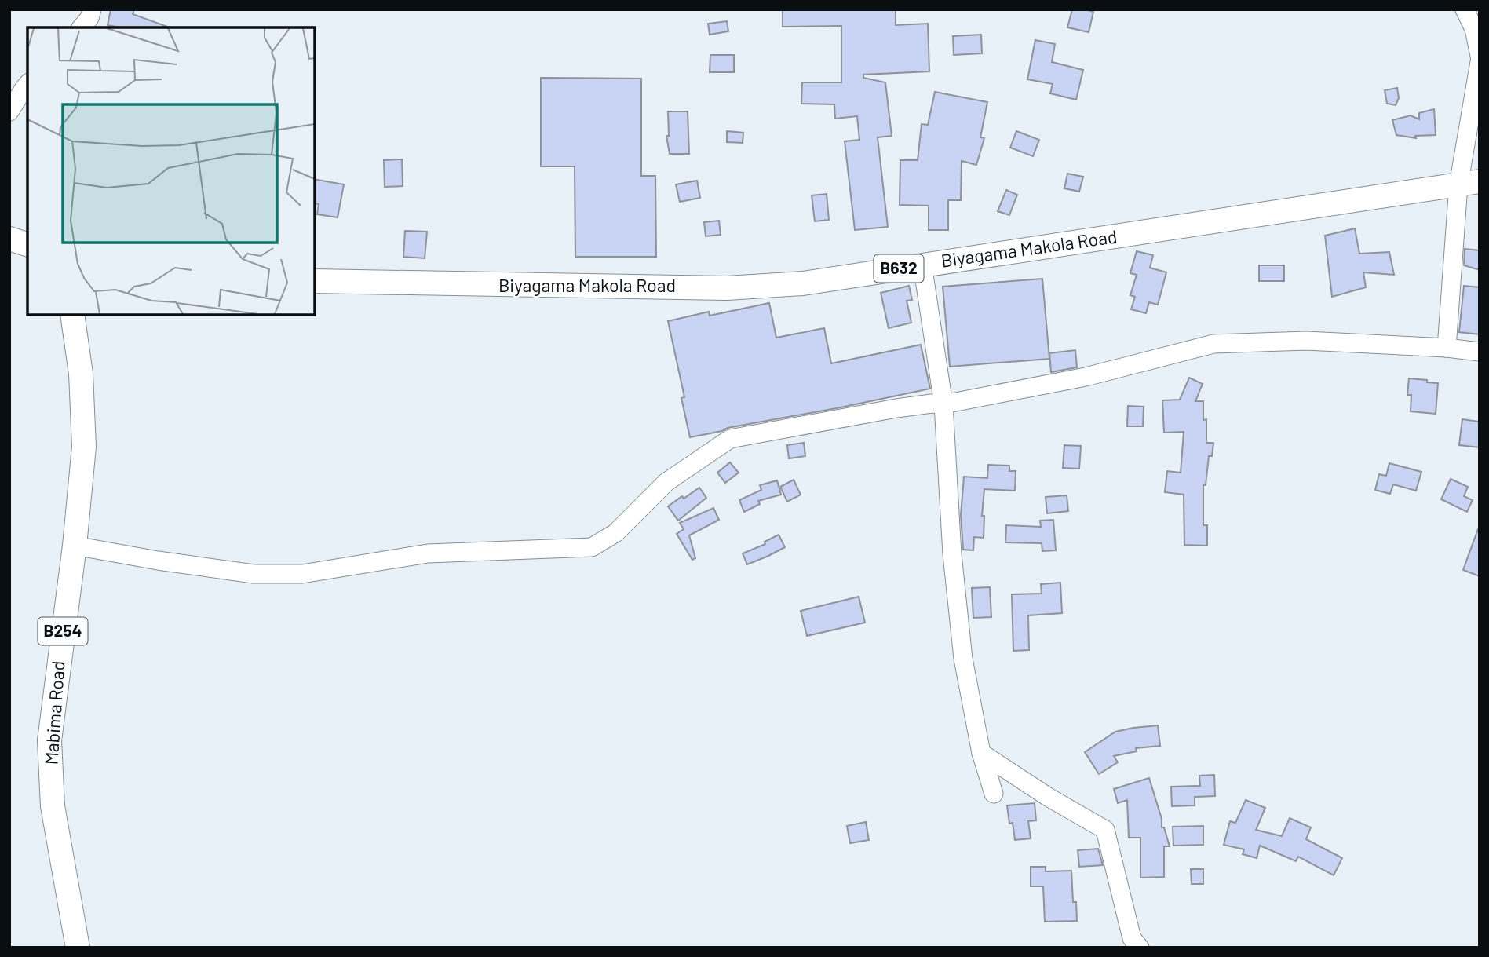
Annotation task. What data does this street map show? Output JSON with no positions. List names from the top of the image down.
{
  "streets": {
    "main road": [
      "Biyagama Makola Road",
      "B632",
      "B254",
      "Mabima Road"
    ]
  }
}
